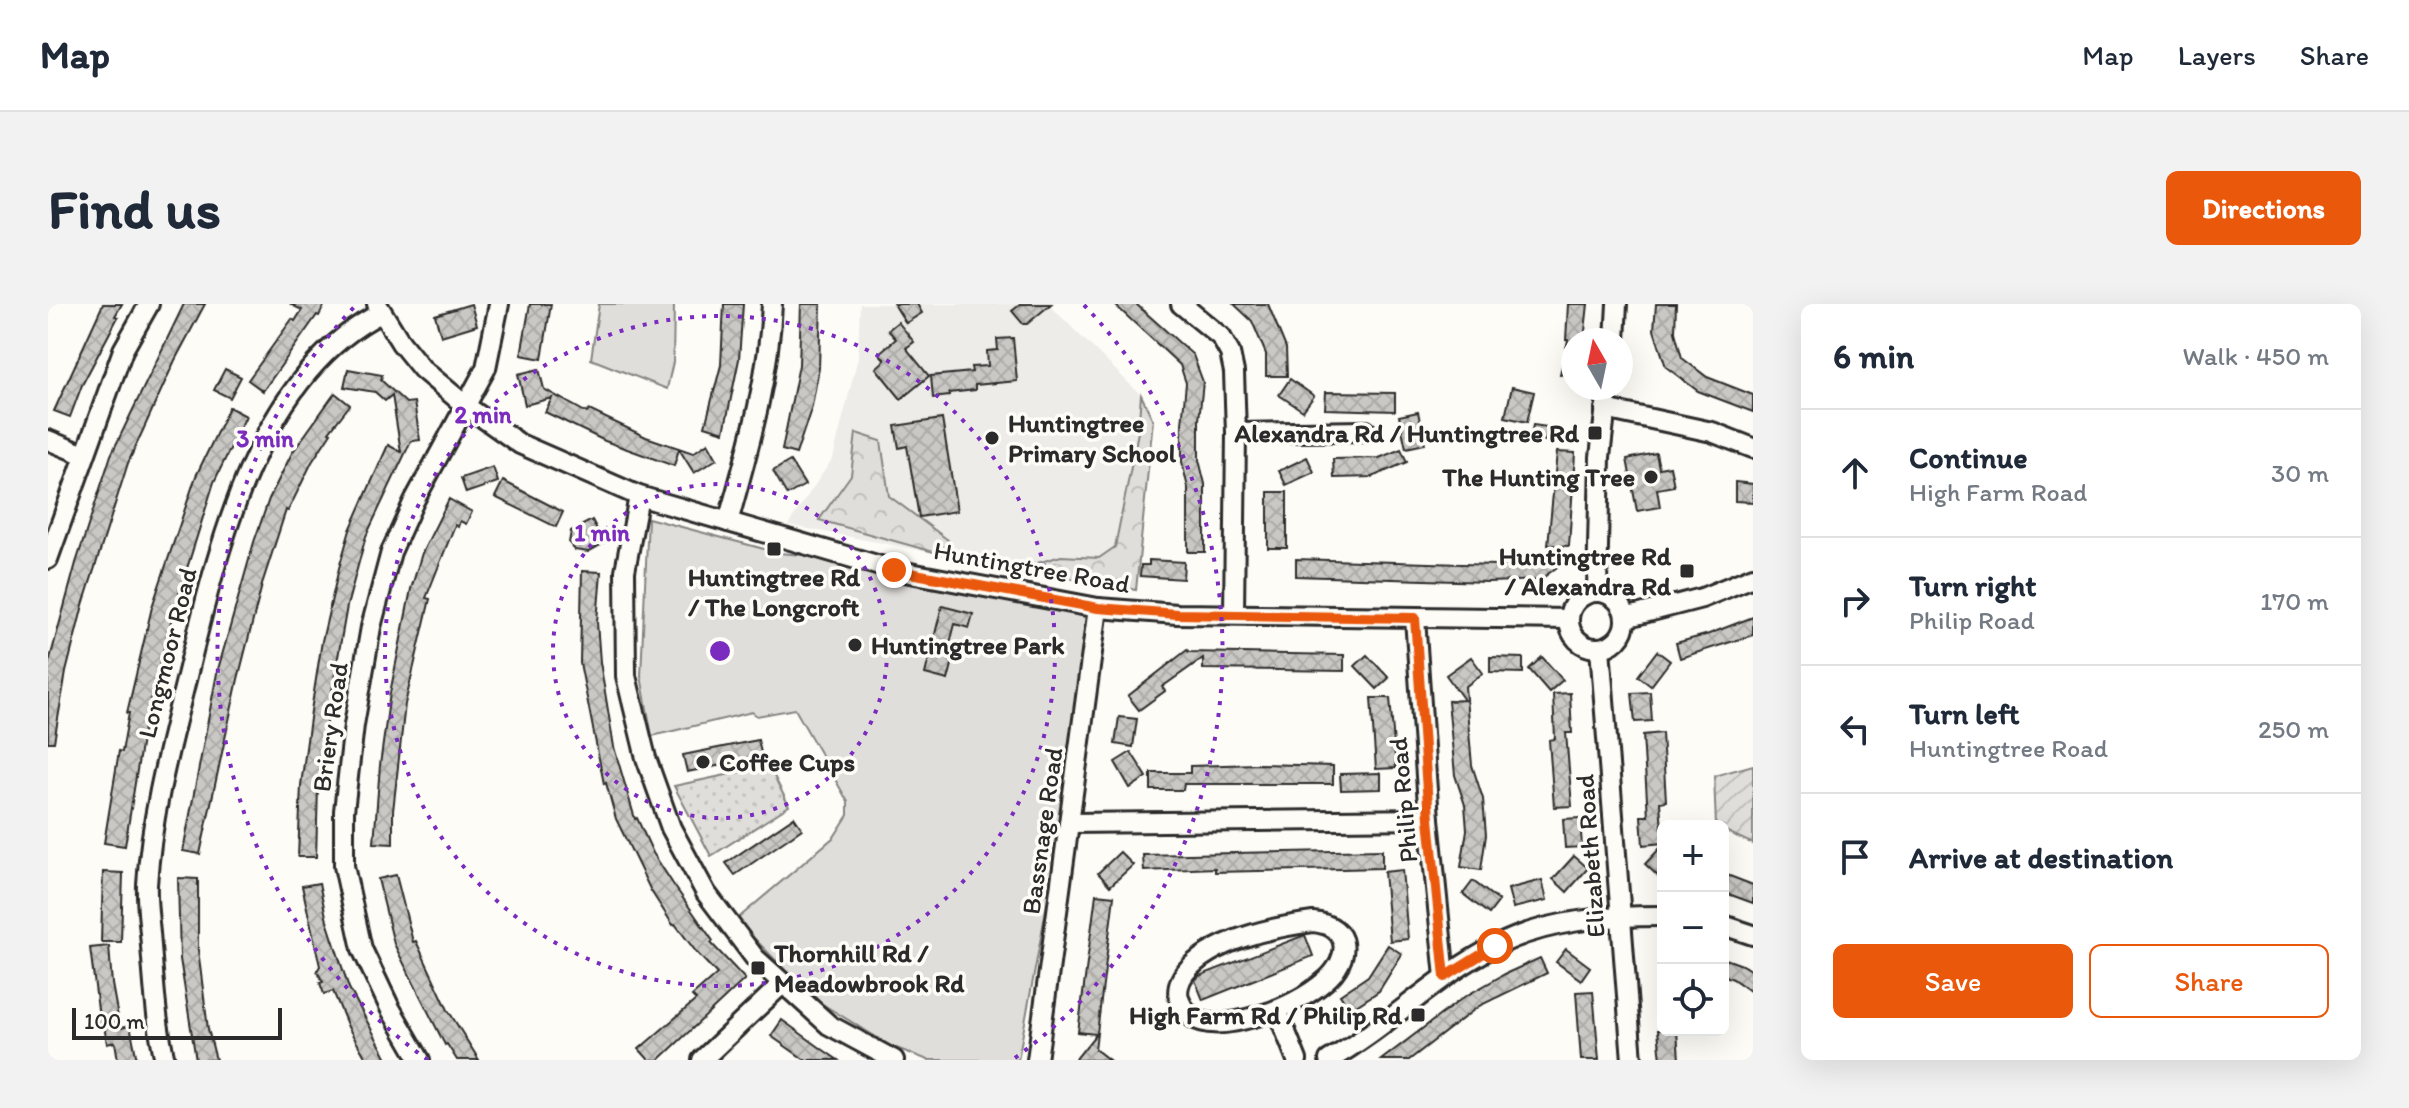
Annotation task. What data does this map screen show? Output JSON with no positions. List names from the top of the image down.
{
  "streets": {
    "street": [
      "Huntingtree Road",
      "Longmoor Road",
      "Briery Road",
      "Philip Road",
      "Bassnage Road",
      "Elizabeth Road"
    ]
  },
  "crossings": [
    ["Huntingtree Road", "Longmoor Road"],
    ["Huntingtree Road", "Briery Road"],
    ["Huntingtree Road", "Philip Road"],
    ["Huntingtree Road", "Bassnage Road"],
    ["Huntingtree Road", "Elizabeth Road"]
  ],
  "places": {
    "transit": [
      "Alexandra Rd / Huntingtree Rd",
      "Huntingtree Rd / The Longcroft",
      "Huntingtree Rd / Alexandra Rd",
      "Thornhill Rd / Meadowbrook Rd",
      "High Farm Rd / Philip Rd"
    ],
    "other": [
      "Huntingtree Primary School",
      "The Hunting Tree",
      "Huntingtree Park",
      "Coffee Cups"
    ]
  },
  "scale_bar": "100 m",
  "north": "top",
  "page": {
    "header": "Map",
    "nav": ["Map", "Layers", "Share"],
    "buttons": [
      "Directions",
      ["Save", "Share"]
    ],
    "title": "Find us",
    "heading": ["6 min", "Walk · 450 m"],
    "list": [
      ["Continue", "High Farm Road", "30 m"],
      ["Turn right", "Philip Road", "170 m"],
      ["Turn left", "Huntingtree Road", "250 m"],
      "Arrive at destination"
    ],
    "map_buttons": ["+", "−"],
    "scale": "100 m"
  },
  "rings": ["2 min", "3 min", "1 min"]
}
